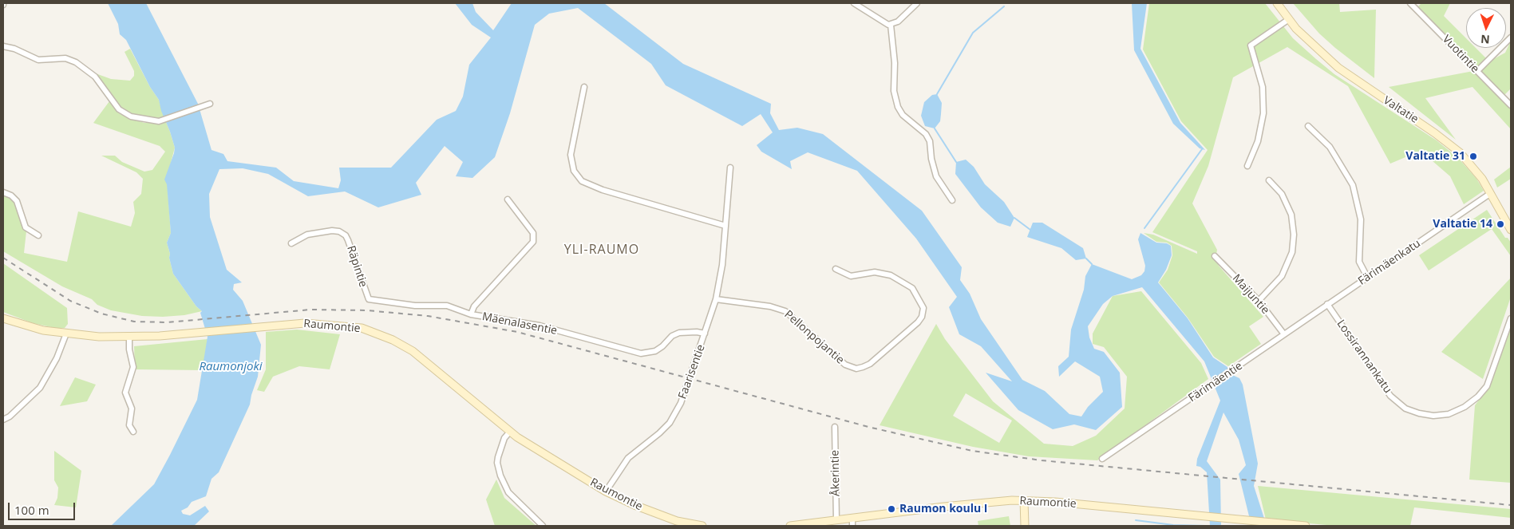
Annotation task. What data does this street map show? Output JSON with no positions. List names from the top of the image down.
{
  "streets": {
    "street": [
      "Vuotintie",
      "Valtatie",
      "Färimäenkatu",
      "Räpintie",
      "Maijuntie",
      "Mäenalasentie",
      "Raumontie",
      "Pellonpojantie",
      "Lossirannankatu",
      "Faarisentie",
      "Färimäentie",
      "Åkerintie"
    ]
  },
  "crossings": [
    ["Valtatie", "Färimäenkatu"],
    ["Färimäenkatu", "Lossirannankatu"],
    ["Färimäenkatu", "Färimäentie"],
    ["Räpintie", "Mäenalasentie"],
    ["Maijuntie", "Färimäentie"],
    ["Mäenalasentie", "Faarisentie"],
    ["Raumontie", "Faarisentie"],
    ["Raumontie", "Åkerintie"],
    ["Pellonpojantie", "Faarisentie"],
    ["Lossirannankatu", "Färimäentie"]
  ],
  "districts": ["YLI-RAUMO"],
  "water": ["Raumonjoki"],
  "places": ["Valtatie 31", "Valtatie 14", "Raumon koulu I"],
  "scale_bar": "100 m",
  "north": "bottom"
}
